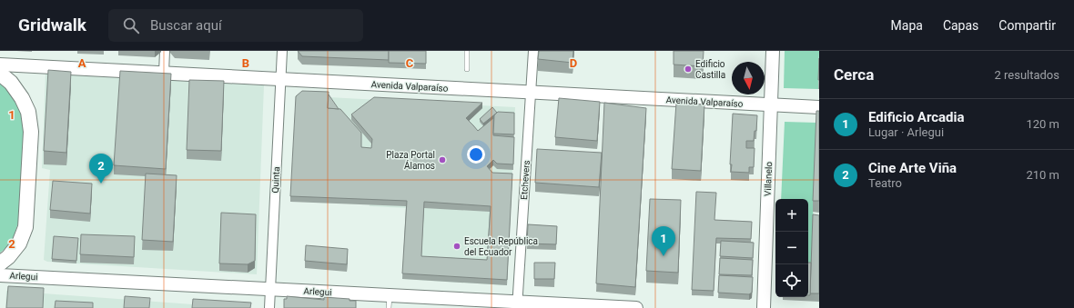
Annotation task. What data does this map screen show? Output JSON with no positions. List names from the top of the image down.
{
  "streets": {
    "main road": ["Avenida Valparaíso", "Villanelo", "Arlegui"],
    "street": ["Quinta", "Etchevers"]
  },
  "crossings": [
    ["Avenida Valparaíso", "Villanelo"],
    ["Avenida Valparaíso", "Quinta"],
    ["Avenida Valparaíso", "Etchevers"],
    ["Quinta", "Arlegui"],
    ["Etchevers", "Arlegui"]
  ],
  "places": ["Edificio Castilla", "Plaza Portal Álamos", "Escuela República del Ecuador"],
  "north": "bottom",
  "page": {
    "header": "Gridwalk",
    "search": "Buscar aquí",
    "nav": ["Mapa", "Capas", "Compartir"],
    "heading": ["Cerca", "2 resultados"],
    "list": [
      {
        "mark": "1",
        "name": "Edificio Arcadia",
        "note": "Lugar · Arlegui",
        "value": "120 m"
      },
      {
        "mark": "2",
        "name": "Cine Arte Viña",
        "note": "Teatro",
        "value": "210 m"
      }
    ],
    "pins": ["2", "1"],
    "map_buttons": ["+", "−"]
  },
  "grid": {
    "columns": [
      "A",
      "B",
      "C",
      "D"
    ],
    "rows": ["1", "2"]
  }
}
